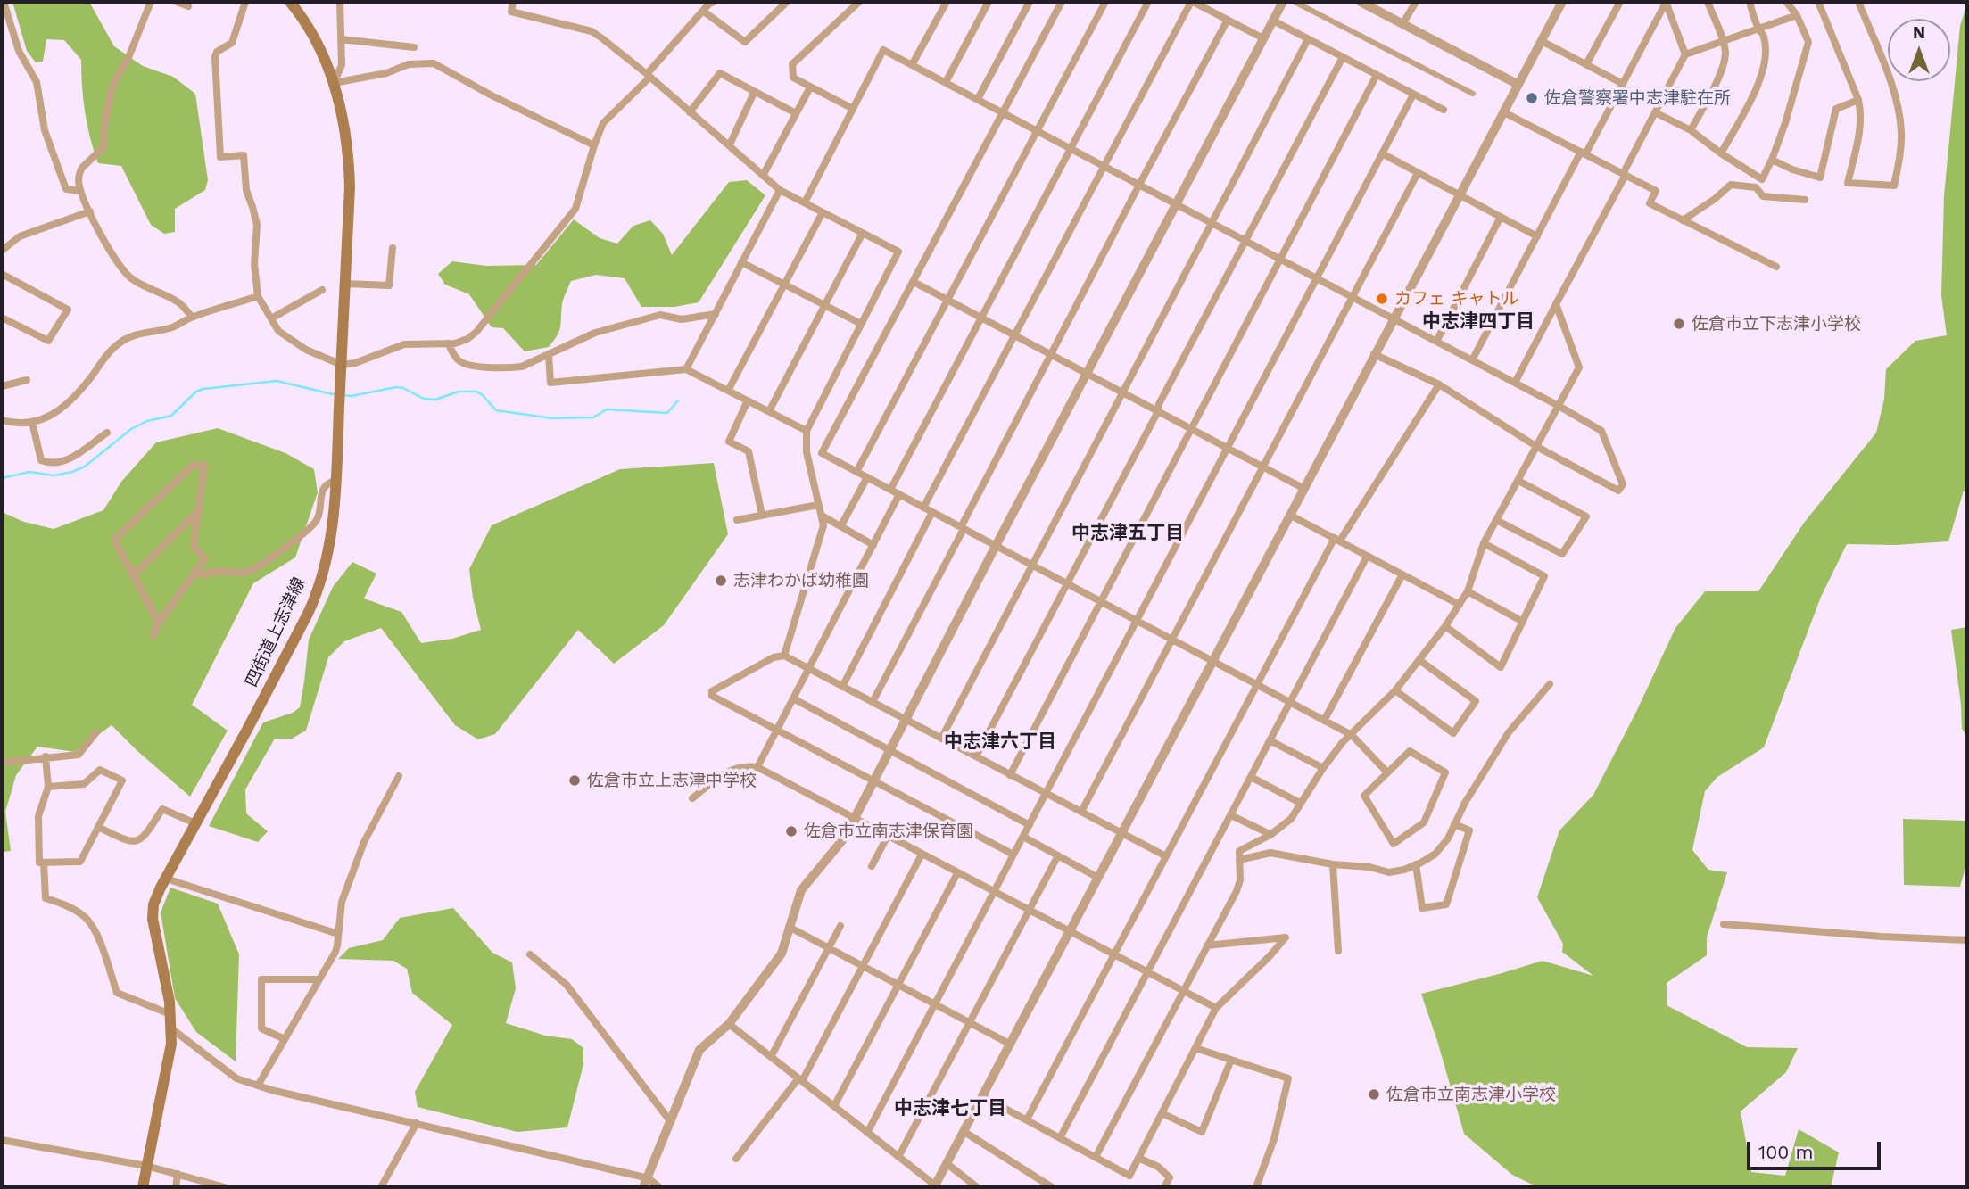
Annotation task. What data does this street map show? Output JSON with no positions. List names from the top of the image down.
{
  "streets": {
    "main road": ["四街道上志津線"]
  },
  "districts": [
    "中志津四丁目",
    "中志津五丁目",
    "中志津六丁目",
    "中志津七丁目"
  ],
  "places": [
    "佐倉警察署中志津駐在所",
    "カフェ キャトル",
    "佐倉市立下志津小学校",
    "志津わかば幼稚園",
    "佐倉市立上志津中学校",
    "佐倉市立南志津保育園",
    "佐倉市立南志津小学校"
  ],
  "scale_bar": "100 m",
  "north": "top"
}
